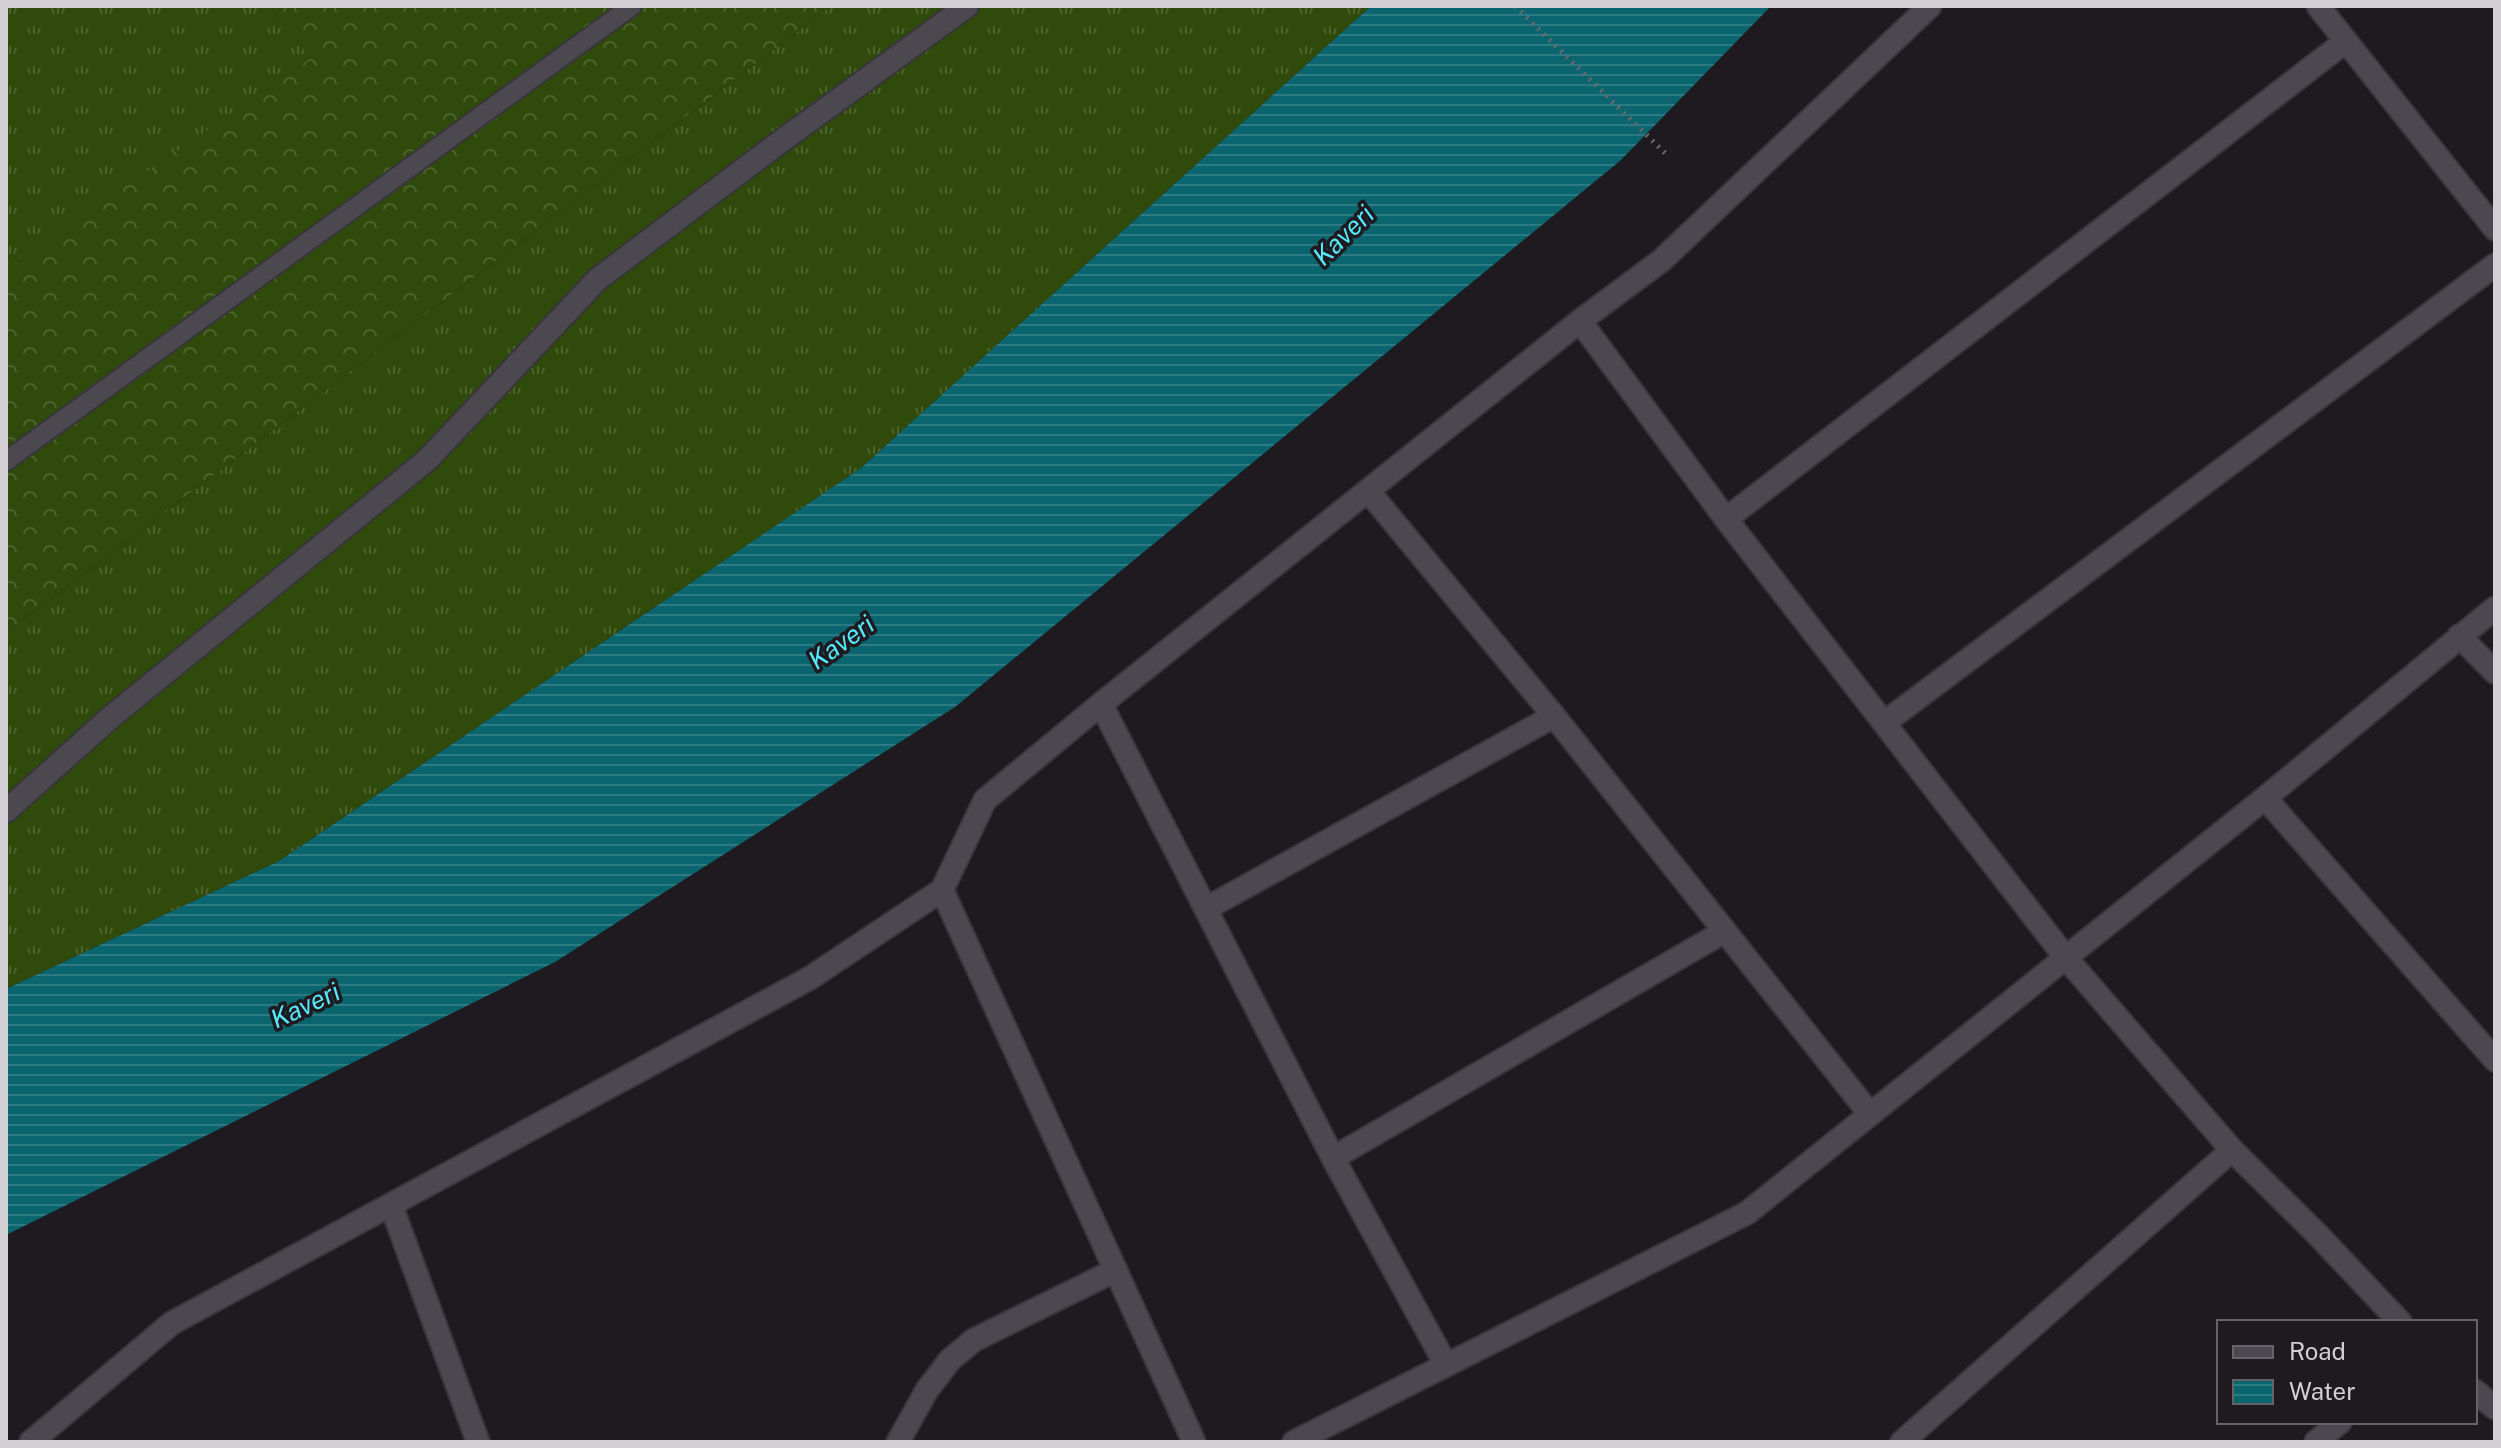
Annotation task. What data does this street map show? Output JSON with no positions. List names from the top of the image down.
{
  "water": ["Kaveri"],
  "legend": ["Road", "Water"]
}
